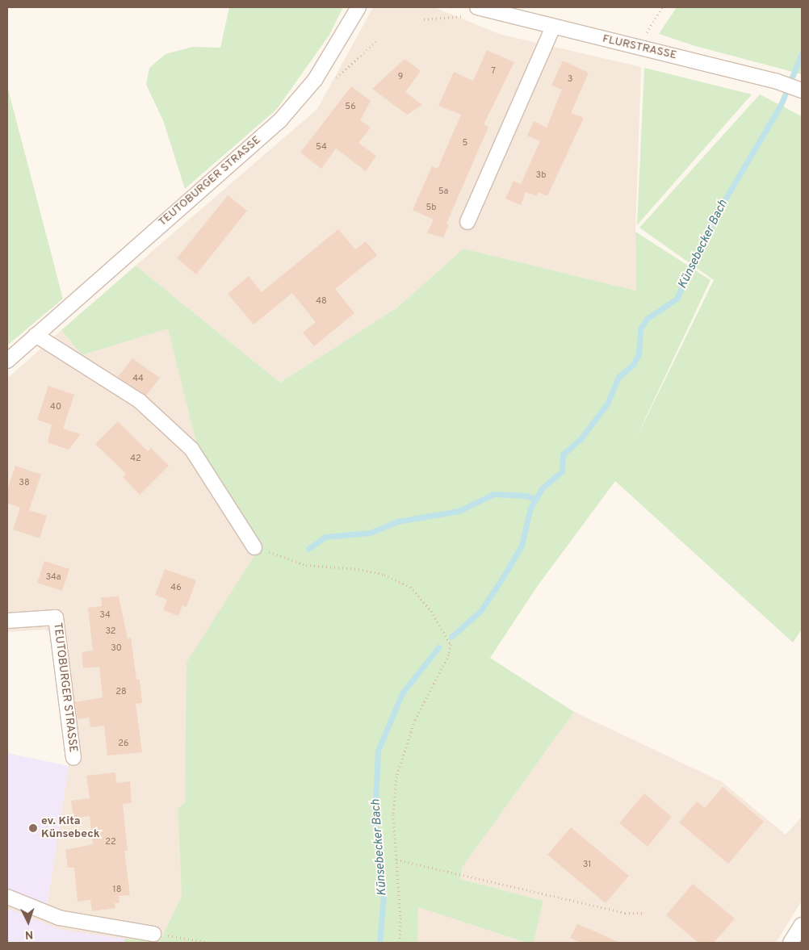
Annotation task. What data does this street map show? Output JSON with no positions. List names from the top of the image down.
{
  "streets": {
    "street": ["FLURSTRASSE", "TEUTOBURGER STRASSE"]
  },
  "water": ["Künsebecker Bach"],
  "places": ["ev. Kita Künsebeck"],
  "house_numbers": [
    "7",
    "9",
    "3",
    "56",
    "5",
    "54",
    "3b",
    "5a",
    "5b",
    "48",
    "44",
    "40",
    "42",
    "38",
    "34a",
    "46",
    "34",
    "32",
    "30",
    "28",
    "26",
    "22",
    "31",
    "18"
  ],
  "north": "bottom"
}
